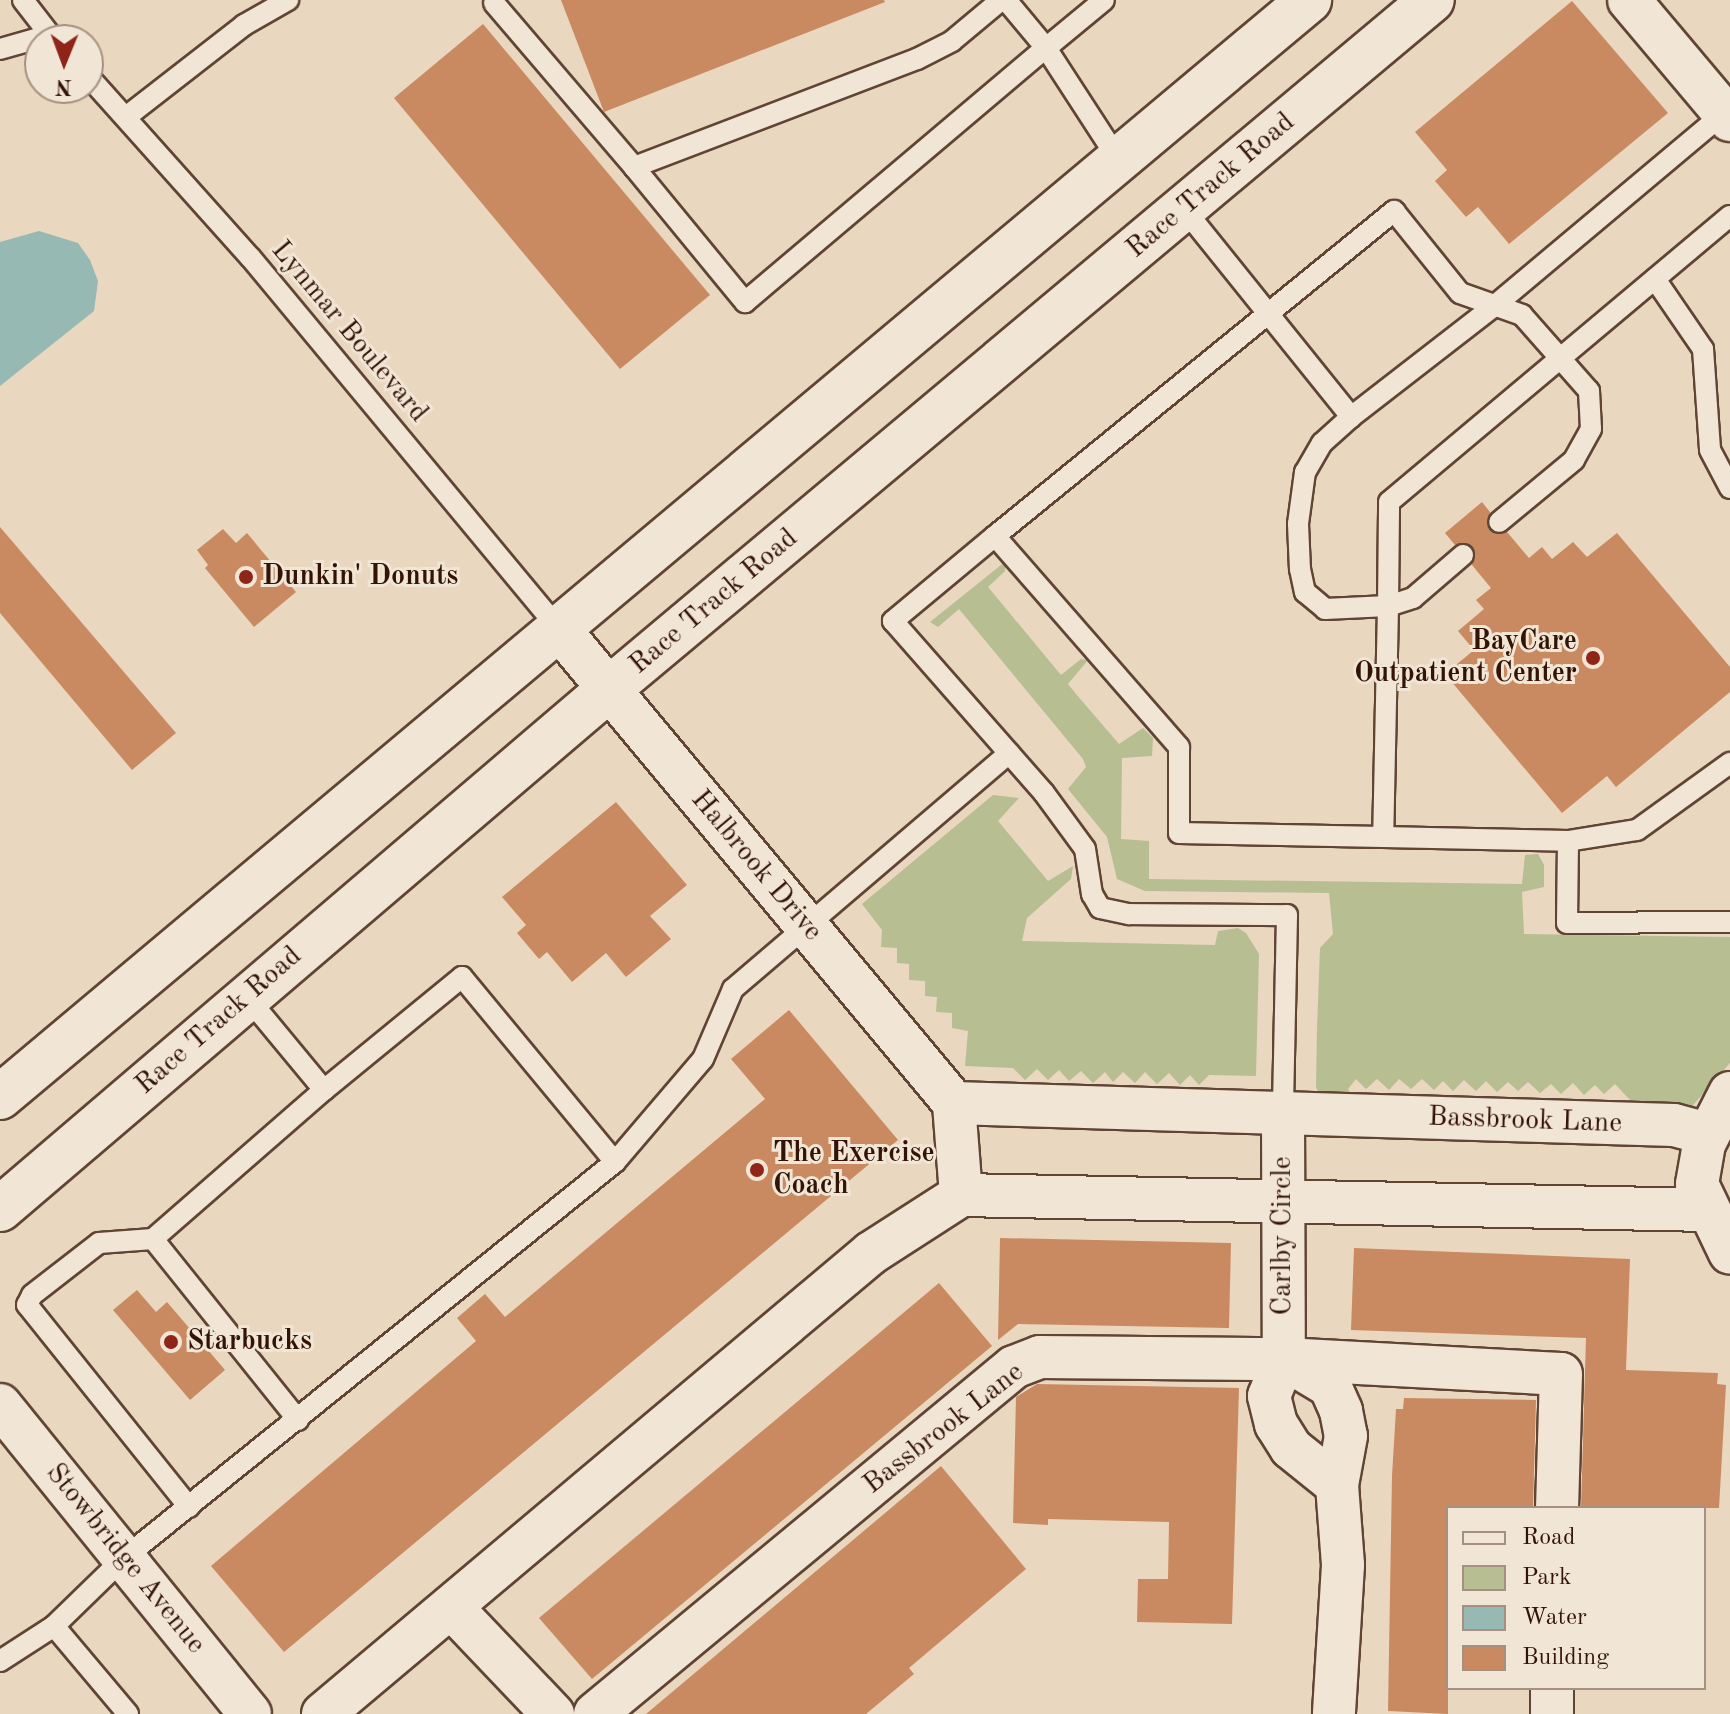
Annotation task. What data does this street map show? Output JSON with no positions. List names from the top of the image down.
{
  "streets": {
    "main road": ["Race Track Road"],
    "street": [
      "Halbrook Drive",
      "Bassbrook Lane",
      "Carlby Circle",
      "Stowbridge Avenue"
    ],
    "lane": ["Lynmar Boulevard"]
  },
  "crossings": [
    ["Race Track Road", "Halbrook Drive"],
    ["Lynmar Boulevard", "Halbrook Drive"],
    ["Halbrook Drive", "Bassbrook Lane"],
    ["Bassbrook Lane", "Carlby Circle"]
  ],
  "places": [
    "Dunkin' Donuts",
    "BayCare Outpatient Center",
    "The Exercise Coach",
    "Starbucks"
  ],
  "legend": [
    "Road",
    "Park",
    "Water",
    "Building"
  ],
  "north": "bottom"
}
